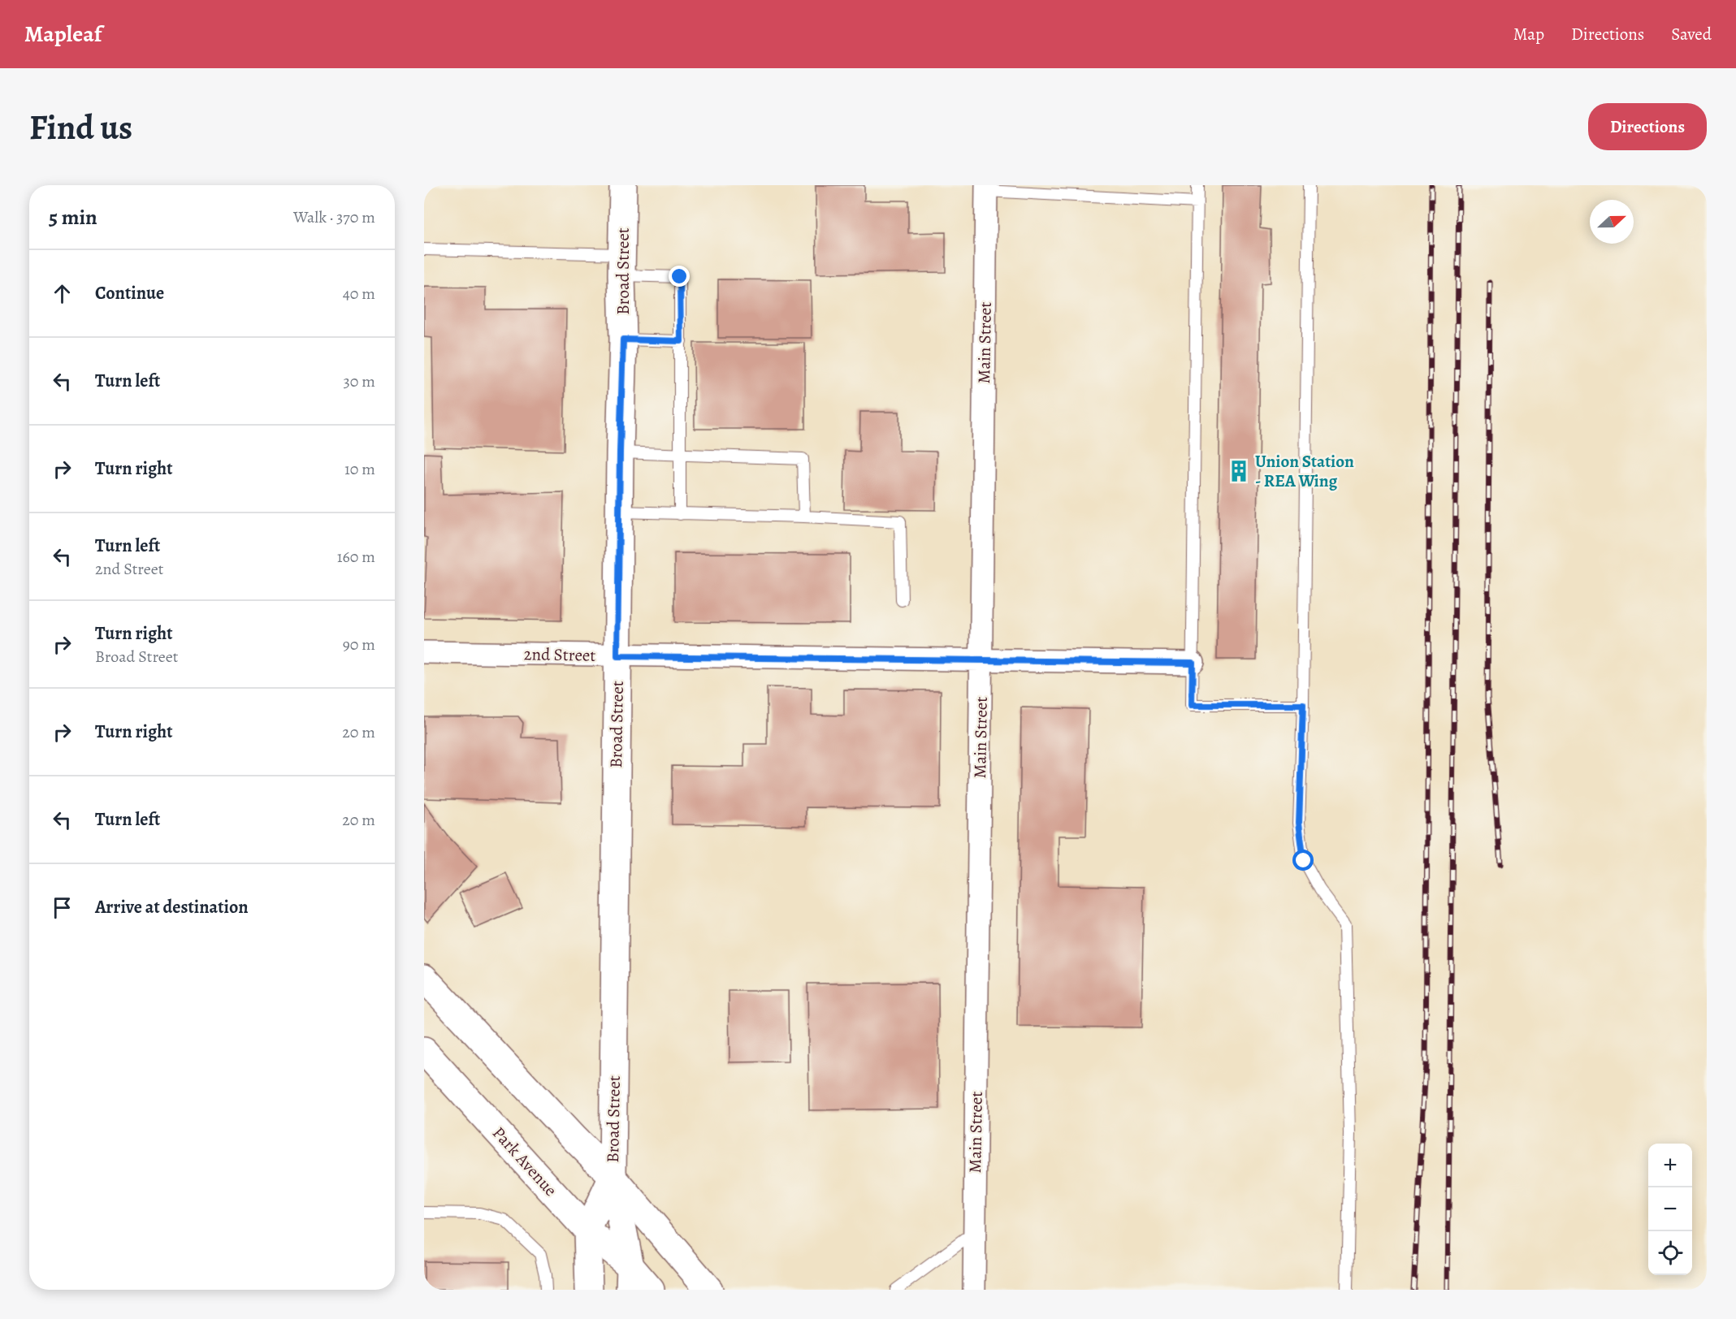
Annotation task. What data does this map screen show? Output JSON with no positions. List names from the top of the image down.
{
  "streets": {
    "main road": ["Broad Street", "Park Avenue"],
    "street": ["Main Street", "2nd Street"]
  },
  "crossings": [
    ["Broad Street", "2nd Street"],
    ["Broad Street", "Park Avenue"],
    ["Main Street", "2nd Street"]
  ],
  "places": {
    "building": ["Union Station - REA Wing"]
  },
  "north": "right",
  "page": {
    "header": "Mapleaf",
    "nav": ["Map", "Directions", "Saved"],
    "buttons": "Directions",
    "title": "Find us",
    "heading": ["5 min", "Walk · 370 m"],
    "list": [
      ["Continue", "40 m"],
      ["Turn left", "30 m"],
      ["Turn right", "10 m"],
      ["Turn left", "2nd Street", "160 m"],
      ["Turn right", "Broad Street", "90 m"],
      ["Turn right", "20 m"],
      ["Turn left", "20 m"],
      "Arrive at destination"
    ],
    "map_buttons": ["+", "−"]
  }
}
